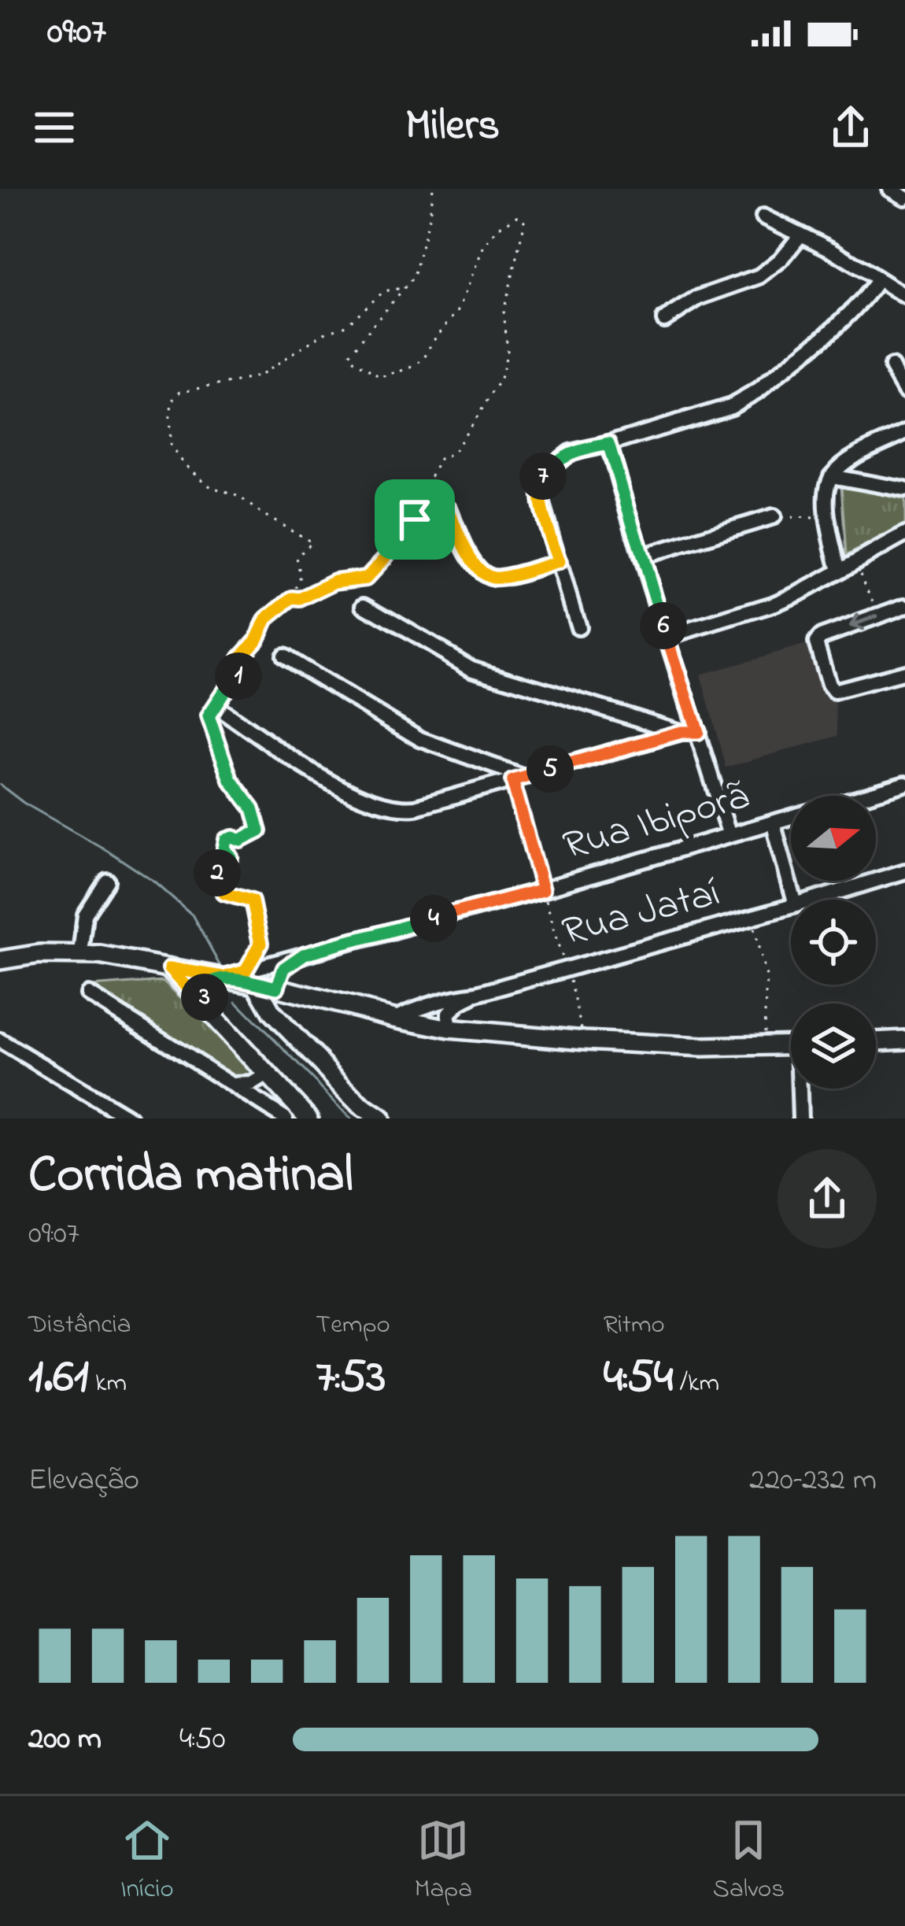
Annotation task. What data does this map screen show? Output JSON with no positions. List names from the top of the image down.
{
  "streets": {
    "street": ["Rua Ibiporã", "Rua Jataí"]
  },
  "north": "right",
  "page": {
    "status": "09:07",
    "header": "Milers",
    "pins": [
      "7",
      "6",
      "1",
      "5",
      "2",
      "4",
      "3"
    ],
    "heading": ["Corrida matinal", "09:07"],
    "stats": [
      ["Distância", "1.61 km"],
      ["Tempo", "7:53"],
      ["Ritmo", "4:54 /km"]
    ],
    "chart": ["Elevação", "220–232 m"],
    "list": [
      {
        "name": "200 m",
        "note": "4:50"
      }
    ],
    "tabs": ["Início", "Mapa", "Salvos"]
  }
}
